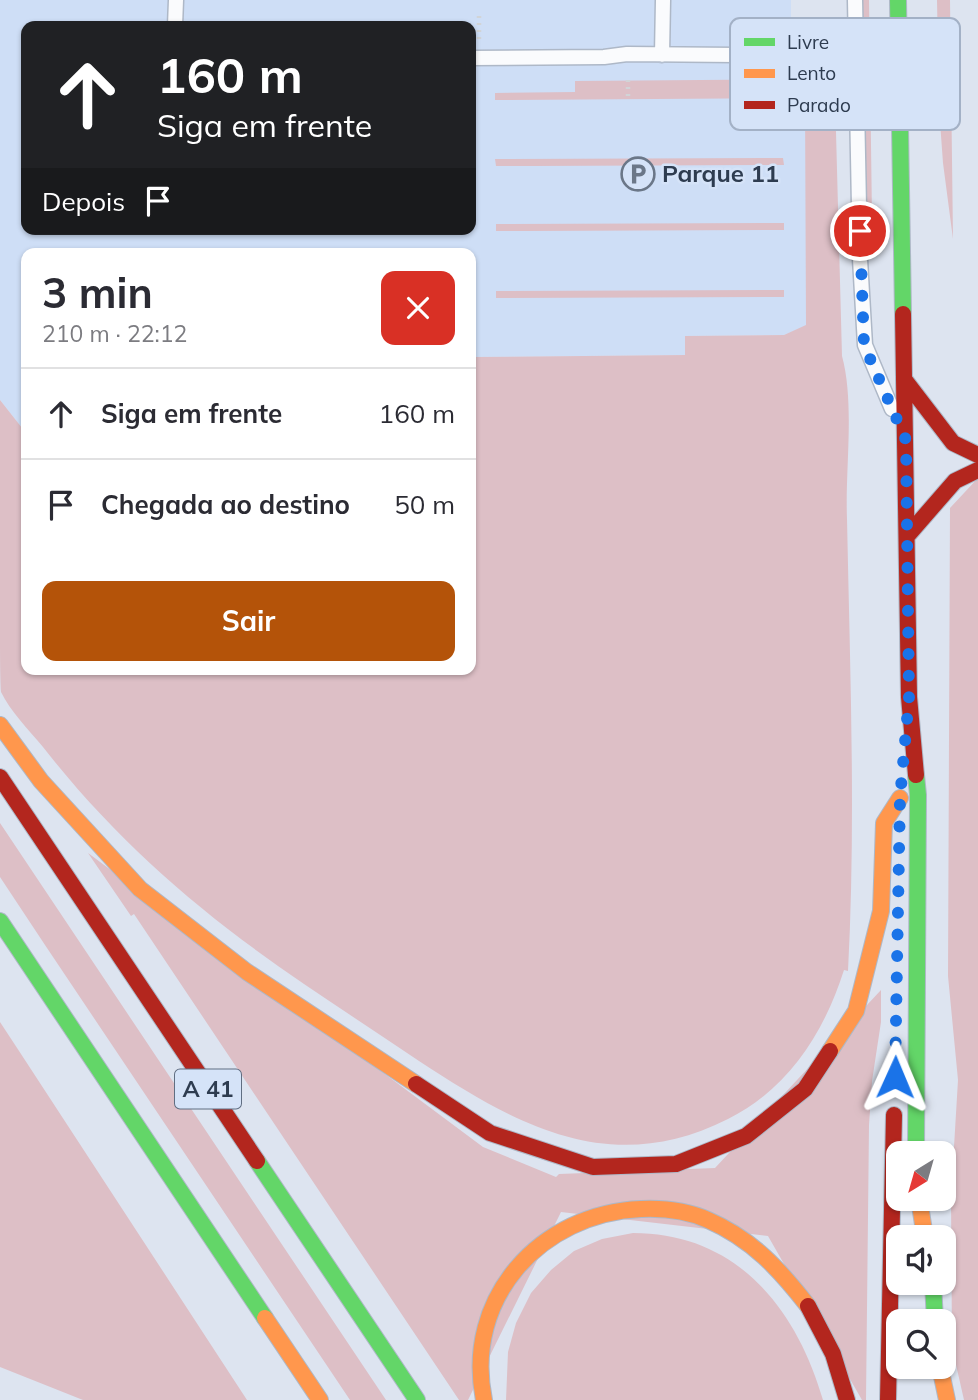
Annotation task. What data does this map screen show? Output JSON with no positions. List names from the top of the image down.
{
  "streets": {
    "main road": ["A 41"]
  },
  "places": {
    "parking": ["Parque 11"]
  },
  "legend": ["Livre", "Lento", "Parado"],
  "north": "bottom left",
  "page": {
    "turn": ["160 m", "Siga em frente"],
    "then": "Depois",
    "heading": ["3 min", "210 m · 22:12"],
    "list": [
      {
        "name": "Siga em frente",
        "value": "160 m"
      },
      {
        "name": "Chegada ao destino",
        "value": "50 m"
      }
    ],
    "buttons": "Sair"
  }
}
